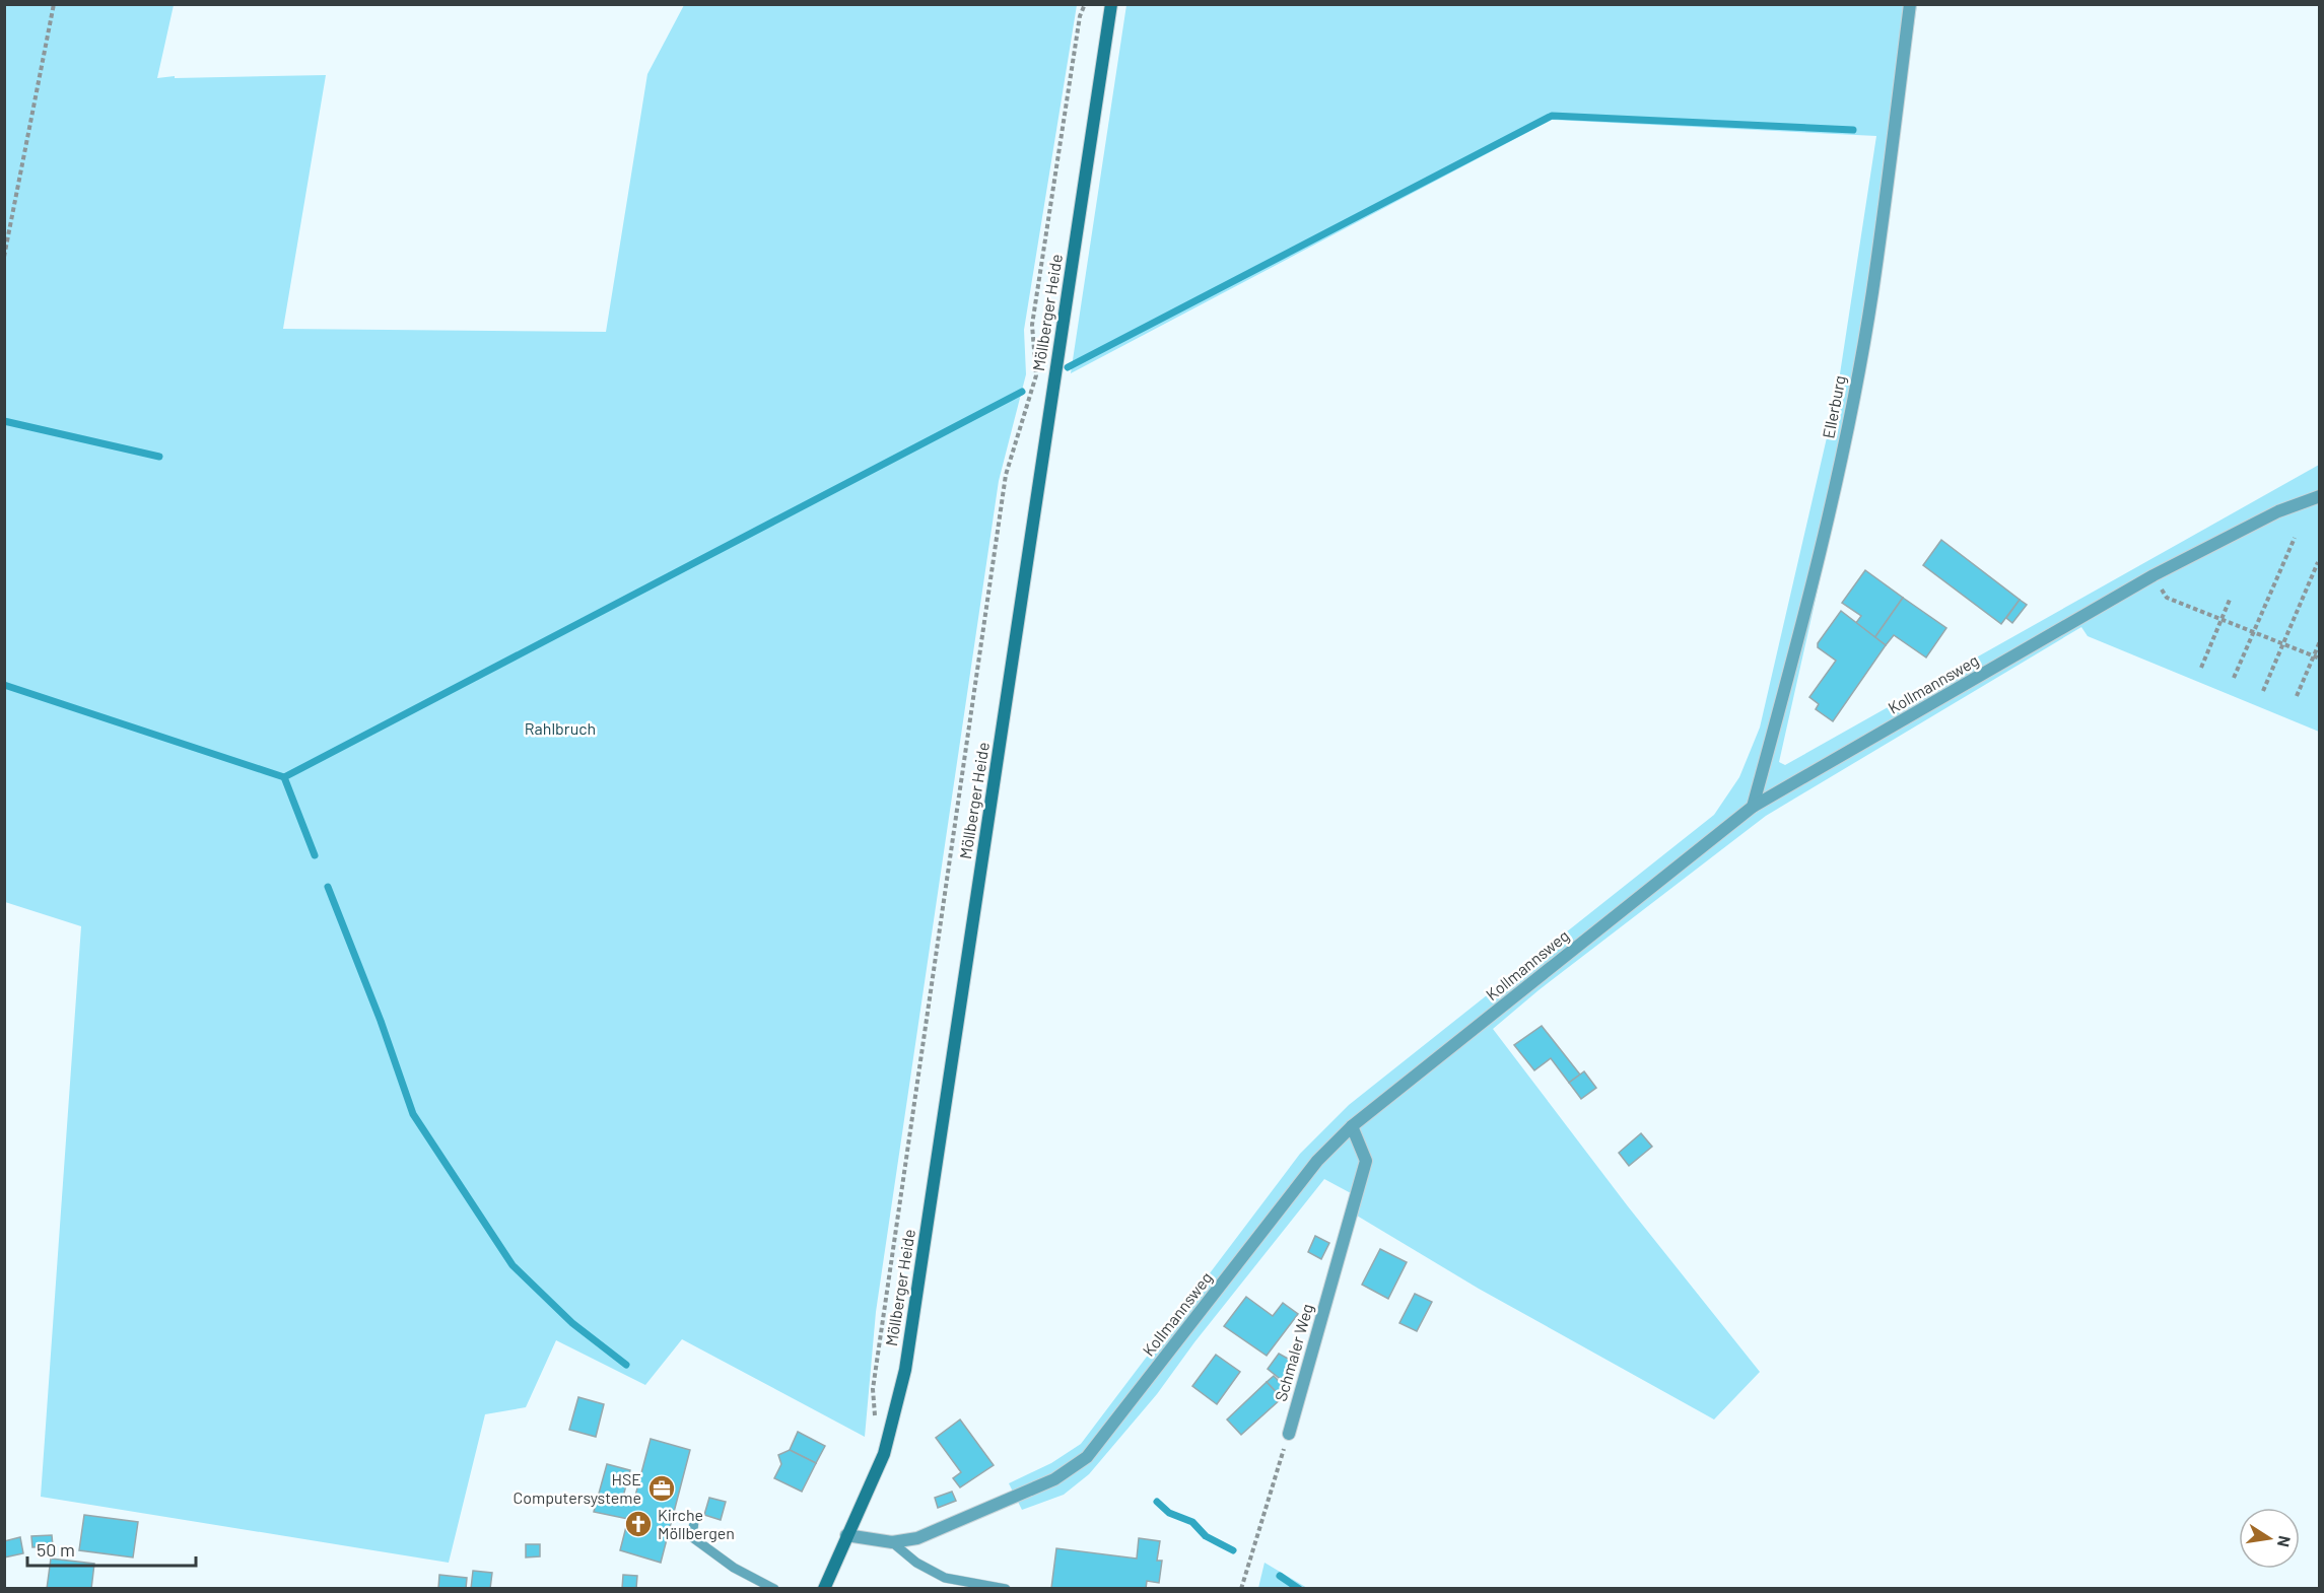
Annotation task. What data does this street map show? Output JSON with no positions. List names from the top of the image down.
{
  "streets": {
    "street": [
      "Möllberger Heide",
      "Ellerburg",
      "Kollmannsweg",
      "Schmaler Weg"
    ]
  },
  "crossings": [
    ["Möllberger Heide", "Kollmannsweg"],
    ["Ellerburg", "Kollmannsweg"],
    ["Kollmannsweg", "Schmaler Weg"]
  ],
  "parks": ["Rahlbruch"],
  "places": {
    "office": ["HSE Computersysteme"],
    "church": ["Kirche Möllbergen"]
  },
  "scale_bar": "50 m",
  "north": "right"
}
